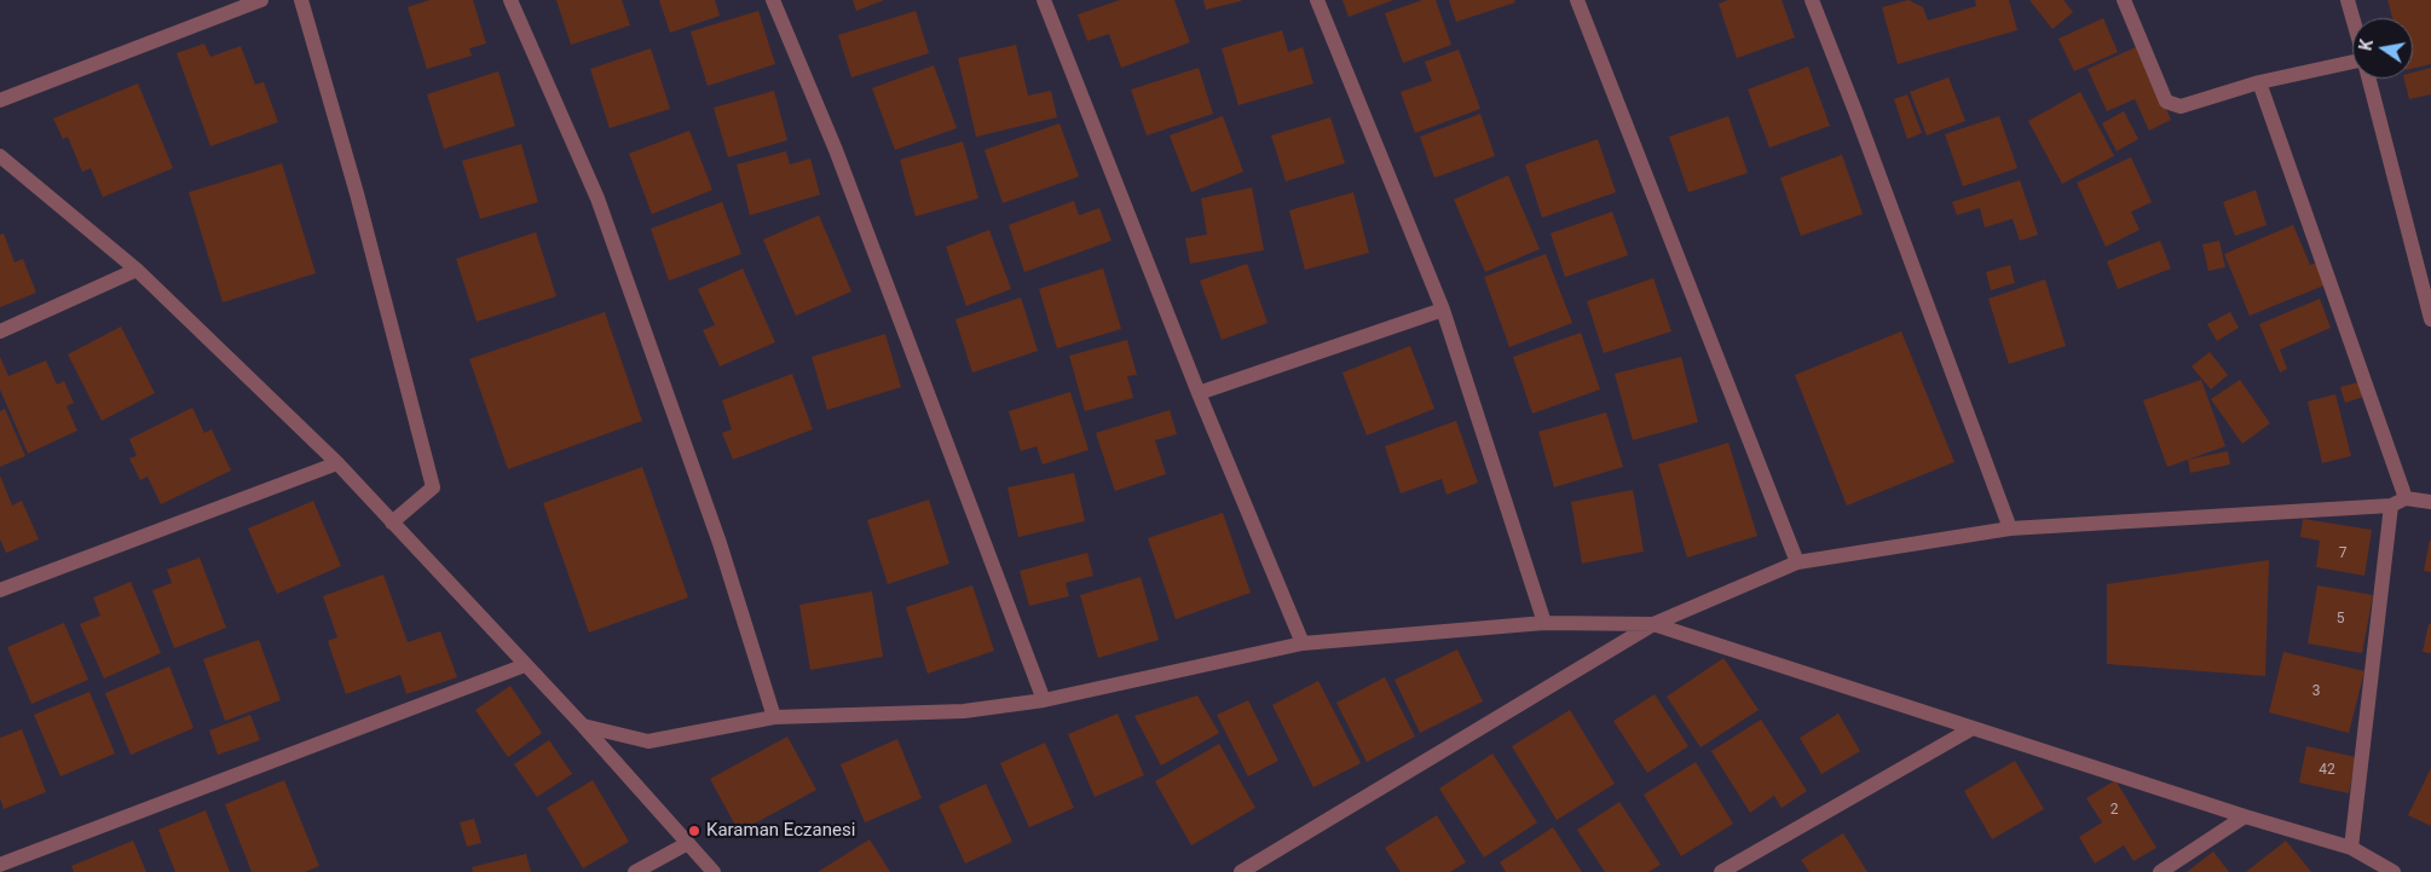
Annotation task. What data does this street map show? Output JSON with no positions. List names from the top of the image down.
{
  "places": ["Karaman Eczanesi"],
  "house_numbers": [
    "7",
    "5",
    "3",
    "42",
    "2"
  ],
  "north": "left"
}
